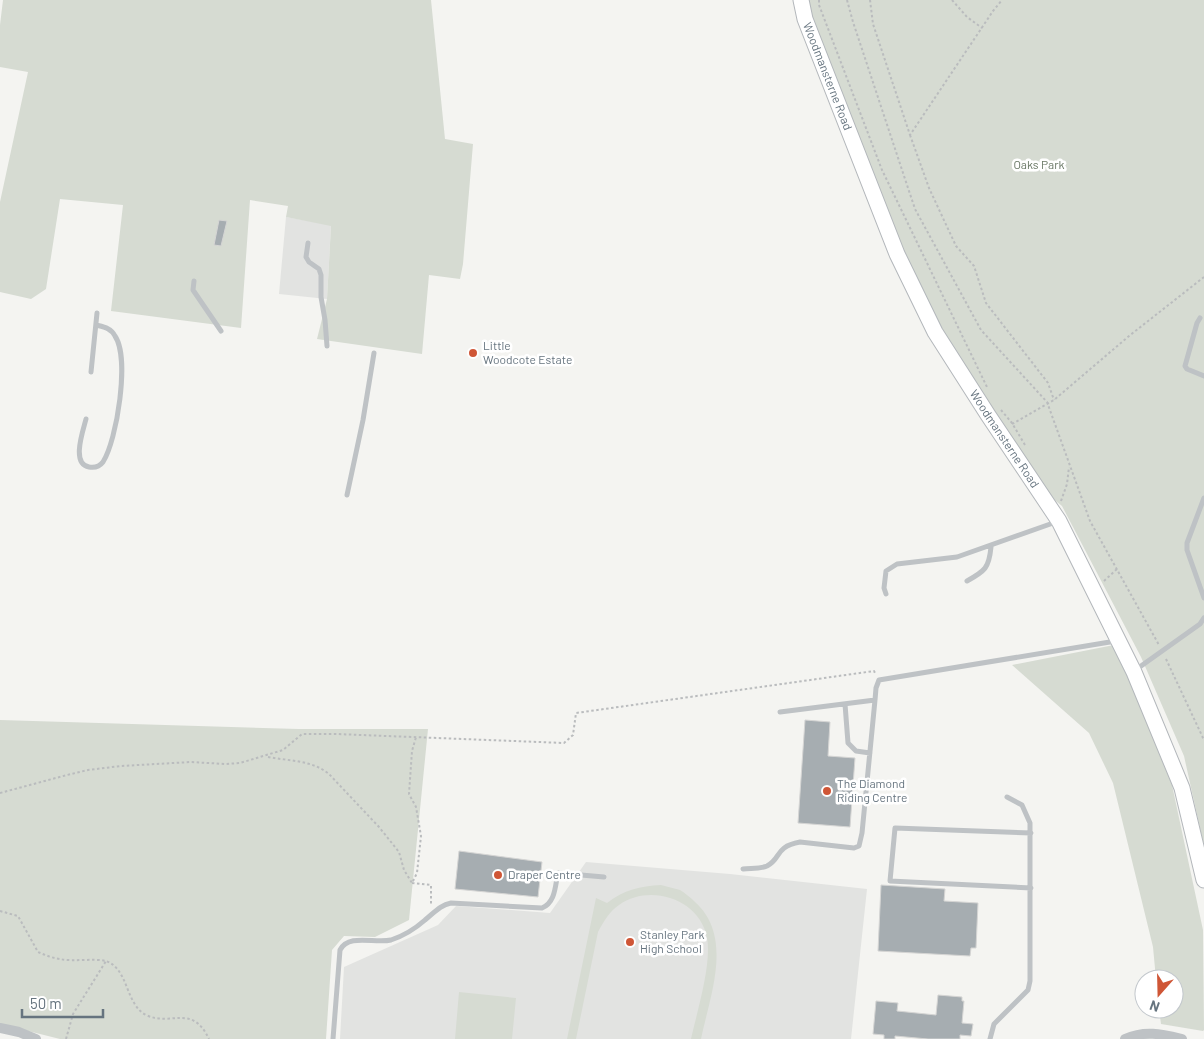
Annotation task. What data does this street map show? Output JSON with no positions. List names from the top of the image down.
{
  "streets": {
    "main road": ["Woodmansterne Road"]
  },
  "parks": ["Oaks Park"],
  "places": [
    "Little Woodcote Estate",
    "The Diamond Riding Centre",
    "Draper Centre",
    "Stanley Park High School"
  ],
  "scale_bar": "50 m",
  "north": "bottom"
}
